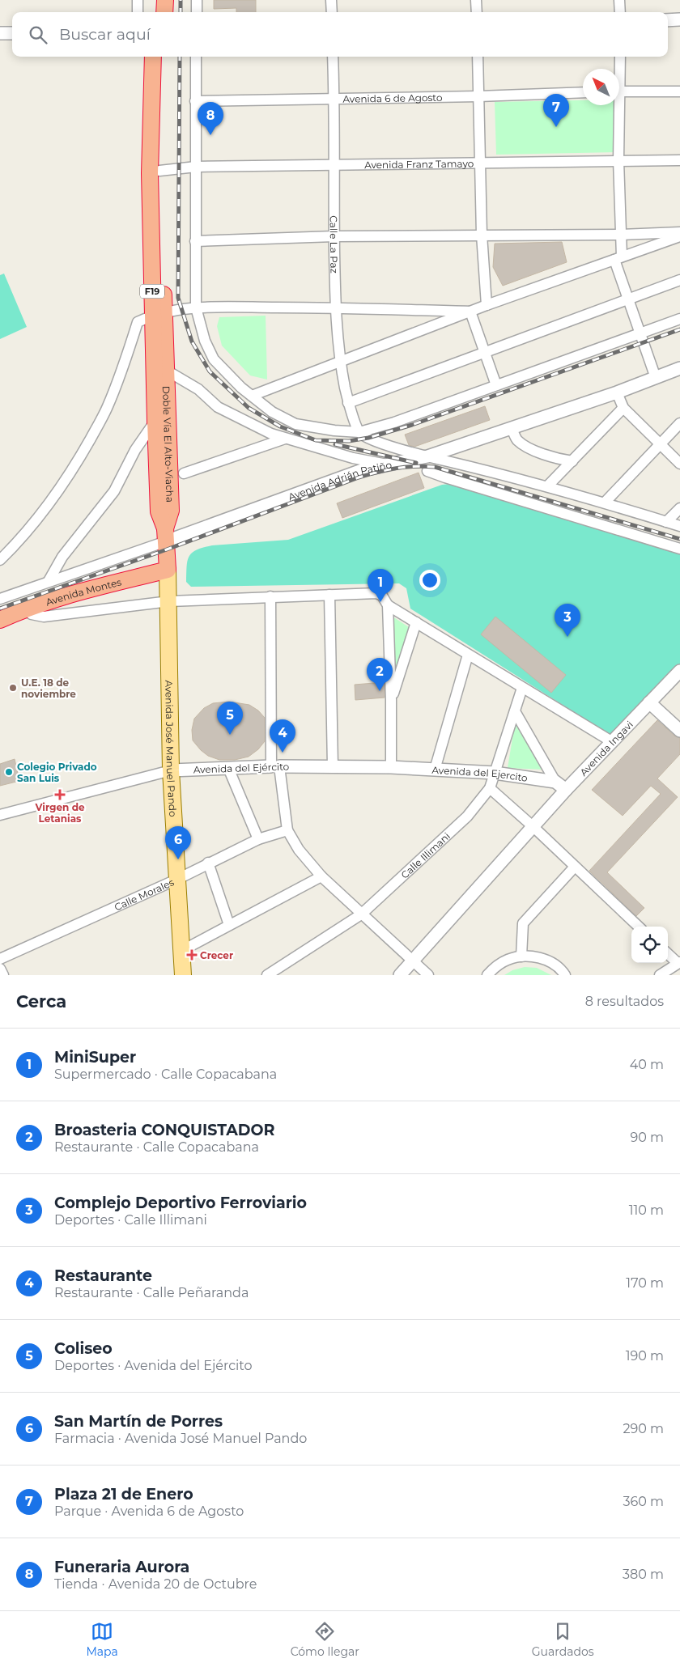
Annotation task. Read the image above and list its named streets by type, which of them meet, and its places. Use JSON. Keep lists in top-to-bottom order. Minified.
{"streets":{"highway":["F19","Doble Vía El Alto-Viacha","Avenida Montes"],"main road":["Avenida José Manuel Pando"],"street":["Avenida 6 de Agosto","Avenida Franz Tamayo","Calle La Paz","Avenida Adrián Patiño","Avenida Ingavi","Avenida del Ejército","Avenida del Ejercito","Calle Illimani","Calle Morales"]},"crossings":[["Avenida 6 de Agosto","Calle La Paz"],["Avenida Franz Tamayo","Calle La Paz"],["Avenida Franz Tamayo","Doble Vía El Alto-Viacha"],["F19","Doble Vía El Alto-Viacha"],["F19","Avenida Adrián Patiño"],["F19","Avenida Montes"],["F19","Avenida José Manuel Pando"],["Doble Vía El Alto-Viacha","Avenida Adrián Patiño"],["Avenida Montes","Avenida José Manuel Pando"],["Avenida Ingavi","Avenida del Ejercito"],["Avenida José Manuel Pando","Avenida del Ejército"],["Avenida José Manuel Pando","Calle Morales"],["Avenida del Ejército","Avenida del Ejercito"],["Avenida del Ejercito","Calle Illimani"]],"places":{"other":["U.E. 18 de noviembre","Colegio Privado San Luis"],"health":["Virgen de Letanias","Crecer"]},"north":"top left","page":{"search":"Buscar aquí","pins":["7","8","1","3","2","5","4","6"],"heading":["Cerca","8 resultados"],"list":[{"mark":"1","name":"MiniSuper","note":"Supermercado · Calle Copacabana","value":"40 m"},{"mark":"2","name":"Broasteria CONQUISTADOR","note":"Restaurante · Calle Copacabana","value":"90 m"},{"mark":"3","name":"Complejo Deportivo Ferroviario","note":"Deportes · Calle Illimani","value":"110 m"},{"mark":"4","name":"Restaurante","note":"Restaurante · Calle Peñaranda","value":"170 m"},{"mark":"5","name":"Coliseo","note":"Deportes · Avenida del Ejército","value":"190 m"},{"mark":"6","name":"San Martín de Porres","note":"Farmacia · Avenida José Manuel Pando","value":"290 m"},{"mark":"7","name":"Plaza 21 de Enero","note":"Parque · Avenida 6 de Agosto","value":"360 m"},{"mark":"8","name":"Funeraria Aurora","note":"Tienda · Avenida 20 de Octubre","value":"380 m"}],"nav":["Mapa","Cómo llegar","Guardados"]}}
